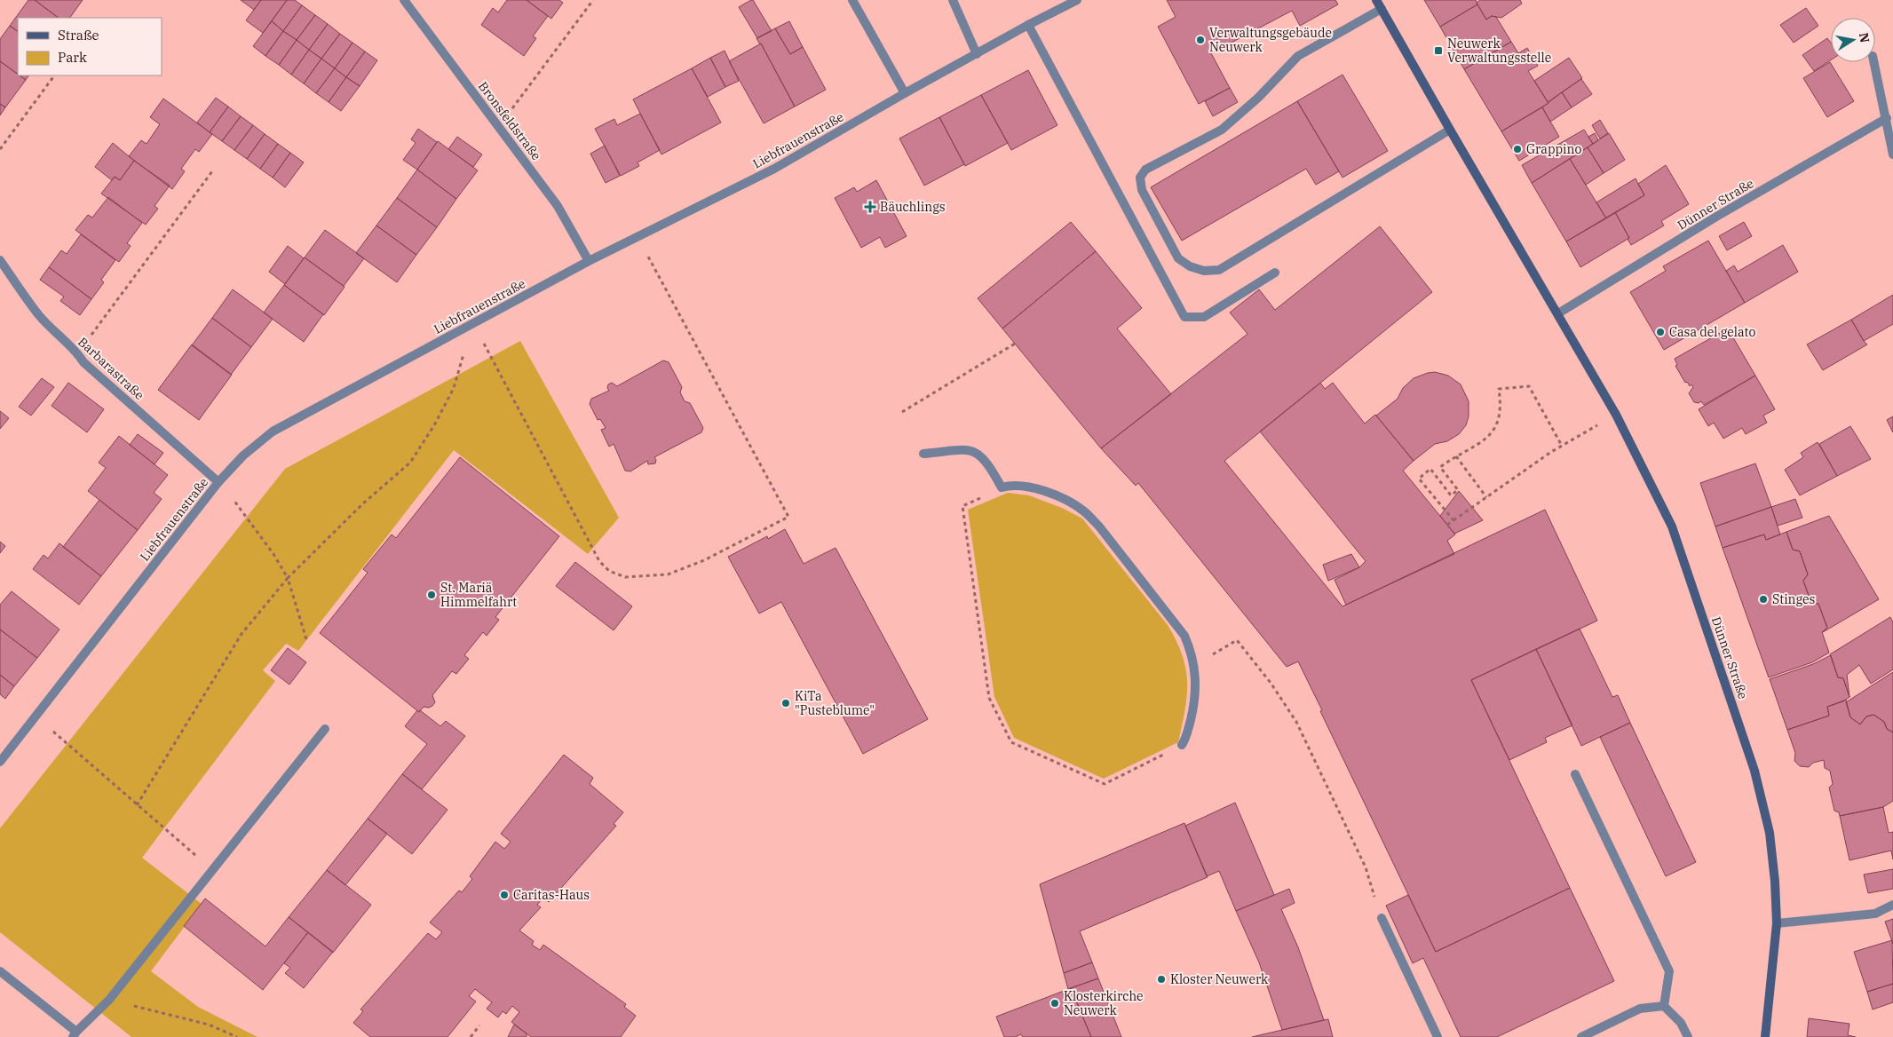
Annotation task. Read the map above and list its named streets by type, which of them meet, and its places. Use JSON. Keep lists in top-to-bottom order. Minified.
{"streets":{"street":["Bronsfeldstraße","Liebfrauenstraße","Dünner Straße","Barbarastraße"]},"crossings":[["Bronsfeldstraße","Liebfrauenstraße"],["Liebfrauenstraße","Barbarastraße"]],"places":{"other":["Verwaltungsgebäude Neuwerk","Grappino","Casa del gelato","St. Mariä Himmelfahrt","Stinges","KiTa \"Pusteblume\"","Caritas-Haus","Kloster Neuwerk","Klosterkirche Neuwerk"],"transit":["Neuwerk Verwaltungsstelle"],"health":["Bäuchlings"]},"legend":["Straße","Park"],"north":"right"}
